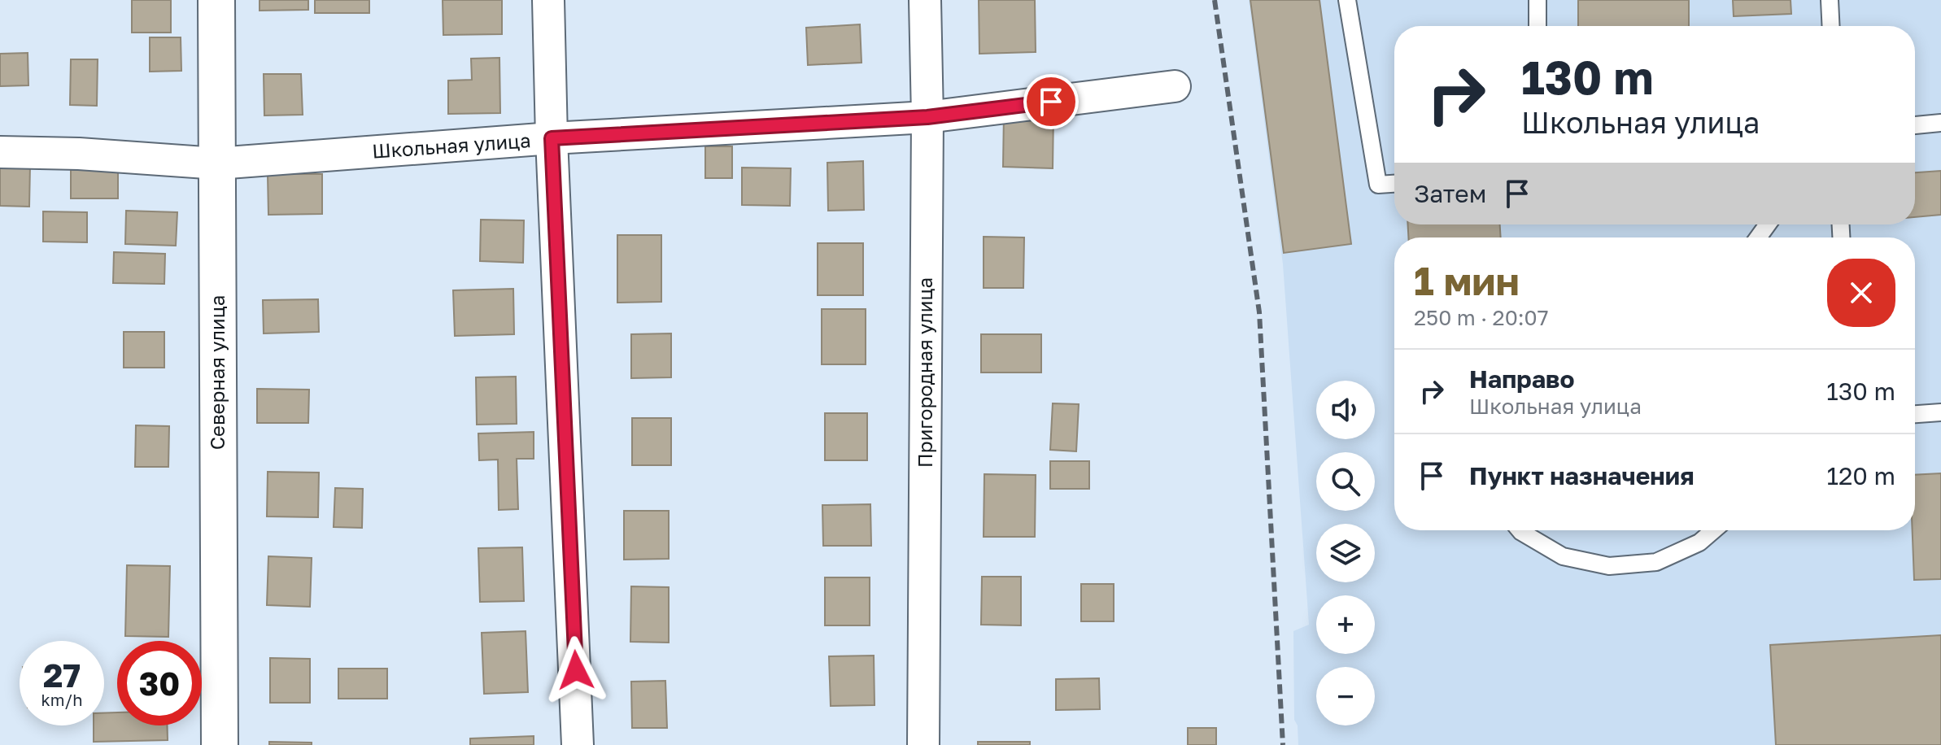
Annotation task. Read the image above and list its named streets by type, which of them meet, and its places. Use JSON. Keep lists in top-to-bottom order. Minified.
{"streets":{"street":["Школьная улица","Северная улица","Пригородная улица"]},"crossings":[["Школьная улица","Северная улица"],["Школьная улица","Пригородная улица"]],"page":{"turn":["130 m","Школьная улица"],"then":"Затем","heading":["1 мин","250 m · 20:07"],"list":[{"name":"Направо","note":"Школьная улица","value":"130 m"},{"name":"Пункт назначения","value":"120 m"}],"map_buttons":["+","−"],"speed":"27 km/h","limit":"30"}}
